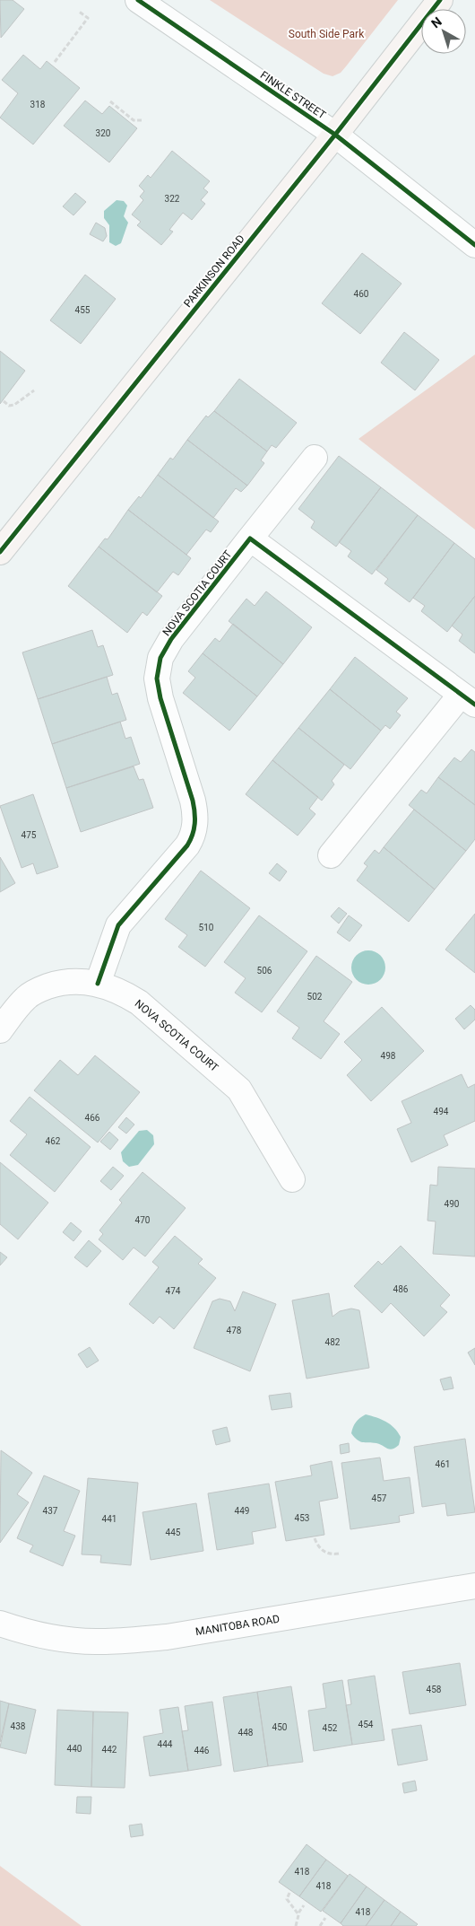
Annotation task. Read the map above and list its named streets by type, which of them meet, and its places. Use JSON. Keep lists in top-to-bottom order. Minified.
{"streets":{"main road":["PARKINSON ROAD"],"street":["FINKLE STREET","NOVA SCOTIA COURT","MANITOBA ROAD"]},"crossings":[["FINKLE STREET","PARKINSON ROAD"]],"parks":["South Side Park"],"house_numbers":["318","320","322","460","455","475","510","506","502","498","494","466","462","490","470","486","474","478","482","461","457","437","449","453","441","445","458","454","438","450","452","448","444","440","442","446","418","418","418"],"north":"top left"}
